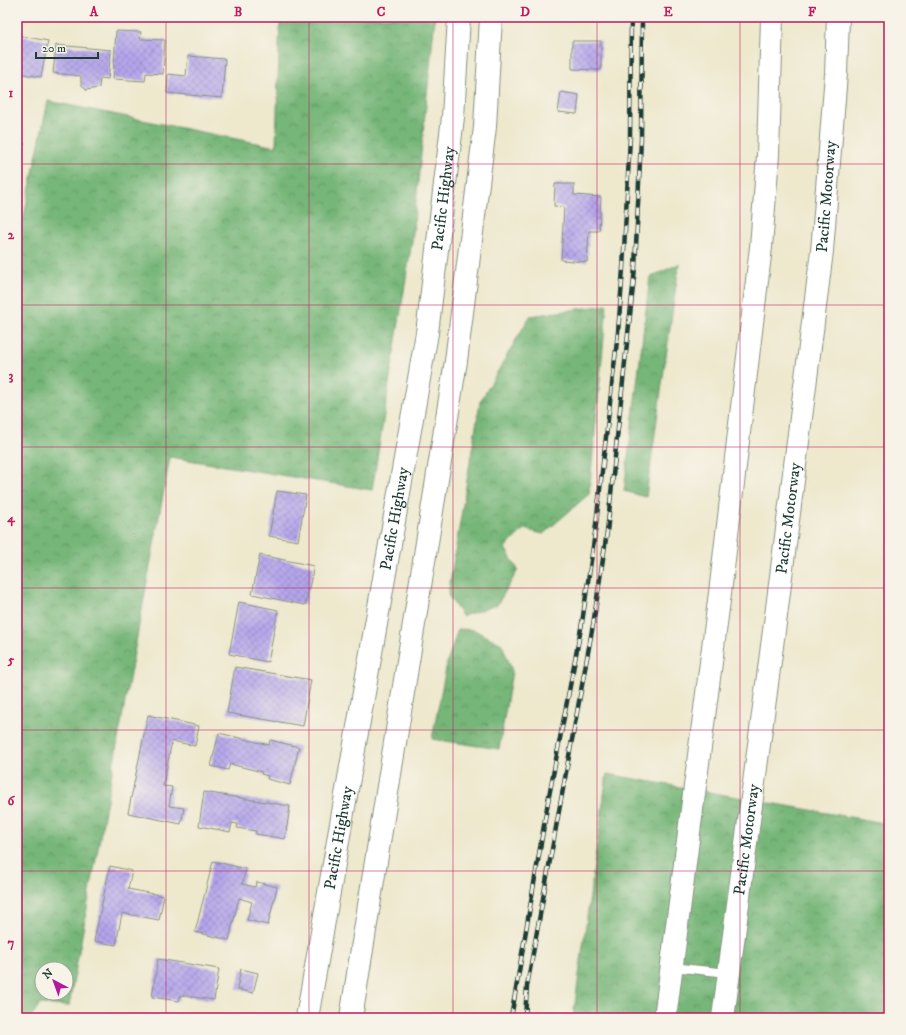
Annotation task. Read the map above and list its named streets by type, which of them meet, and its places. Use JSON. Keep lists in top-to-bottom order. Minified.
{"streets":{"main road":["Pacific Motorway","Pacific Highway"]},"scale_bar":"20 m","north":"top left","grid":{"columns":["A","B","C","D","E","F"],"rows":["1","2","3","4","5","6","7"]}}
